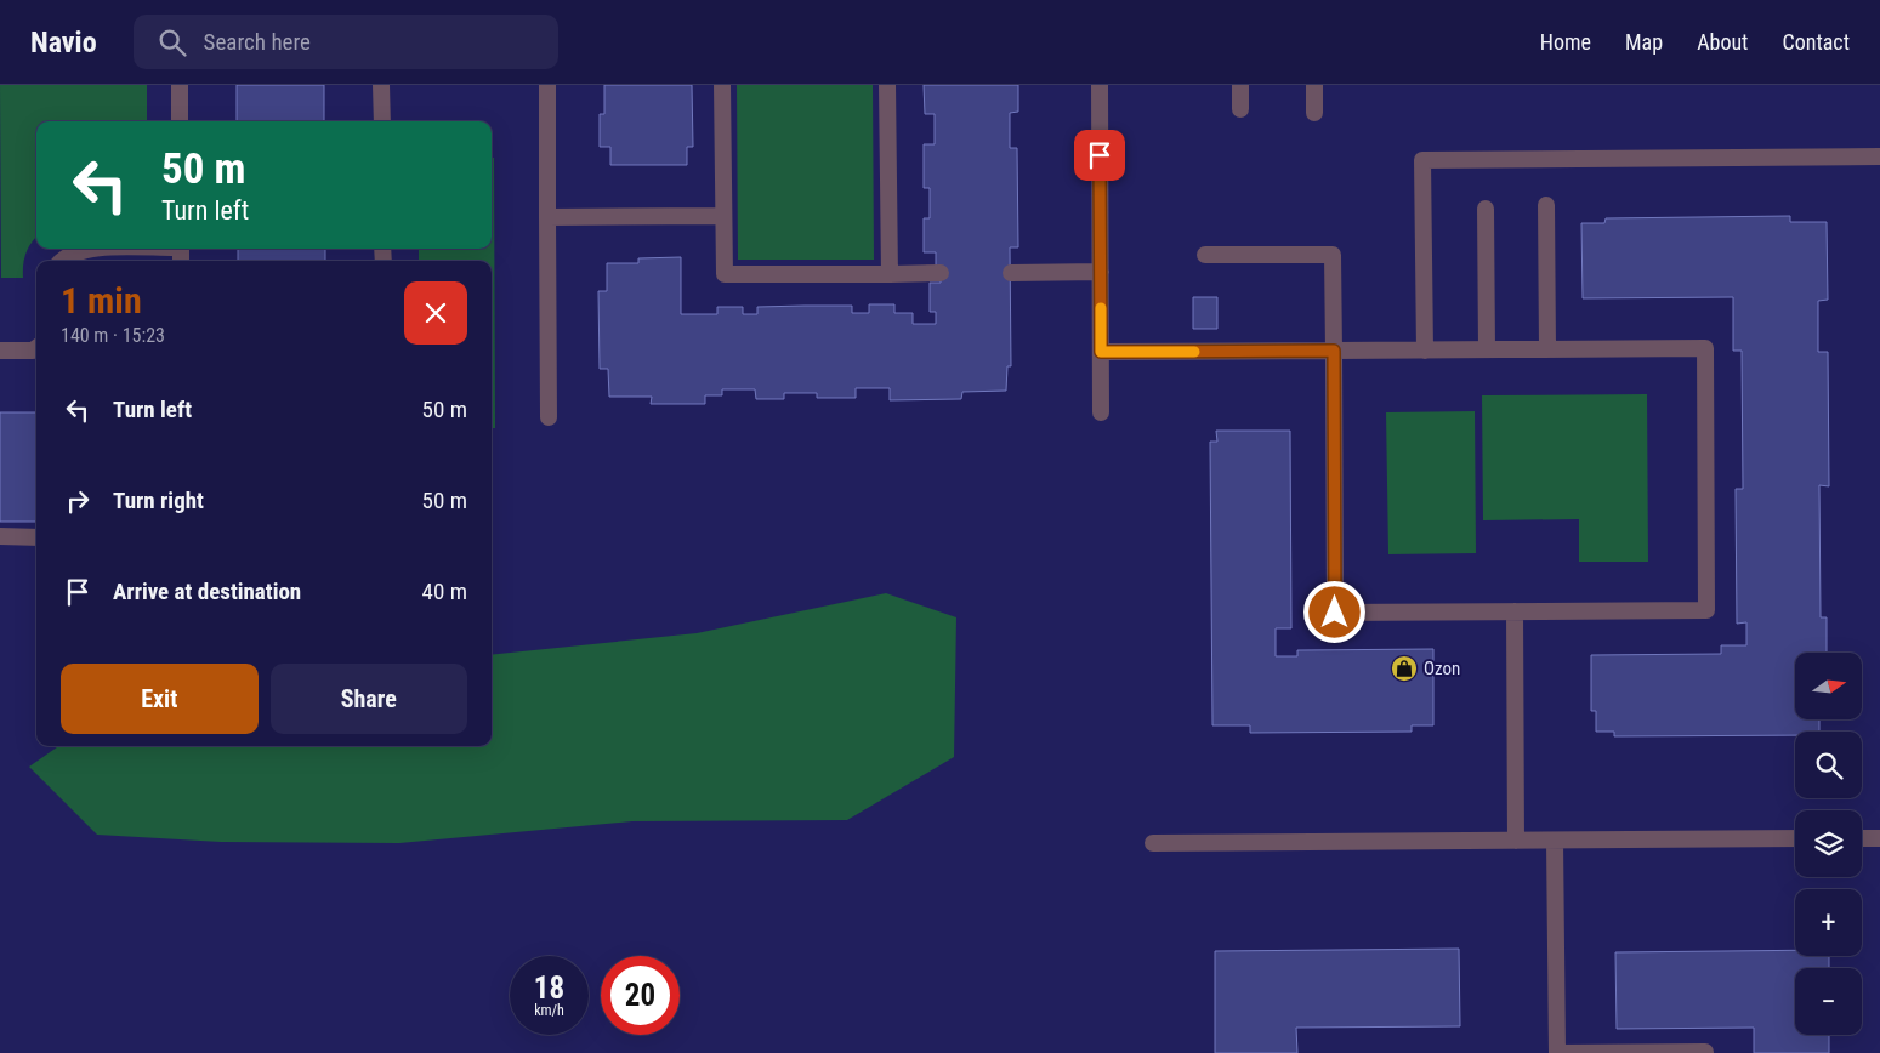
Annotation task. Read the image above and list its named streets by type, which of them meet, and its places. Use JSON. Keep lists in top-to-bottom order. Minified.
{"places":{"shop":["Ozon"]},"north":"right","page":{"header":"Navio","search":"Search here","nav":["Home","Map","About","Contact"],"turn":["50 m","Turn left"],"heading":["1 min","140 m · 15:23"],"list":[{"name":"Turn left","value":"50 m"},{"name":"Turn right","value":"50 m"},{"name":"Arrive at destination","value":"40 m"}],"buttons":["Exit","Share"],"map_buttons":["+","−"],"speed":"18 km/h","limit":"20"}}
